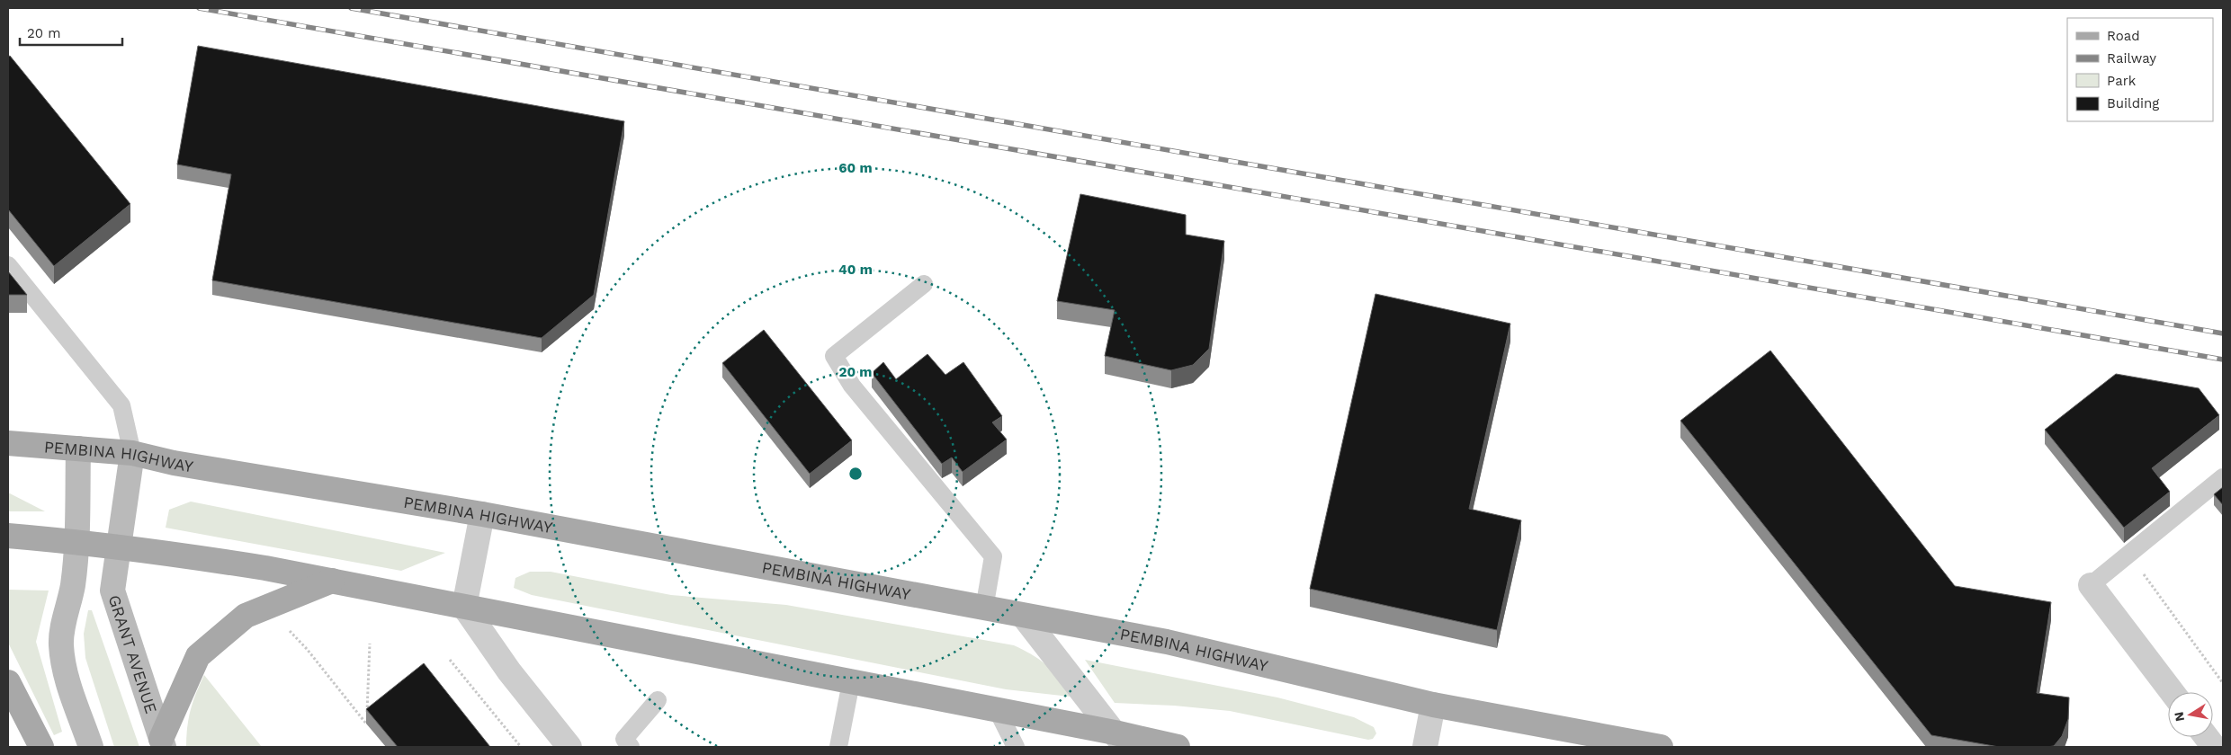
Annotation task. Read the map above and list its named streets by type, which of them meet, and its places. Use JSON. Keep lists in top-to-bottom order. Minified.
{"streets":{"main road":["PEMBINA HIGHWAY","GRANT AVENUE"]},"crossings":[["PEMBINA HIGHWAY","GRANT AVENUE"]],"legend":["Road","Railway","Park","Building"],"scale_bar":"20 m","north":"left","rings":["60 m","40 m","20 m"]}
